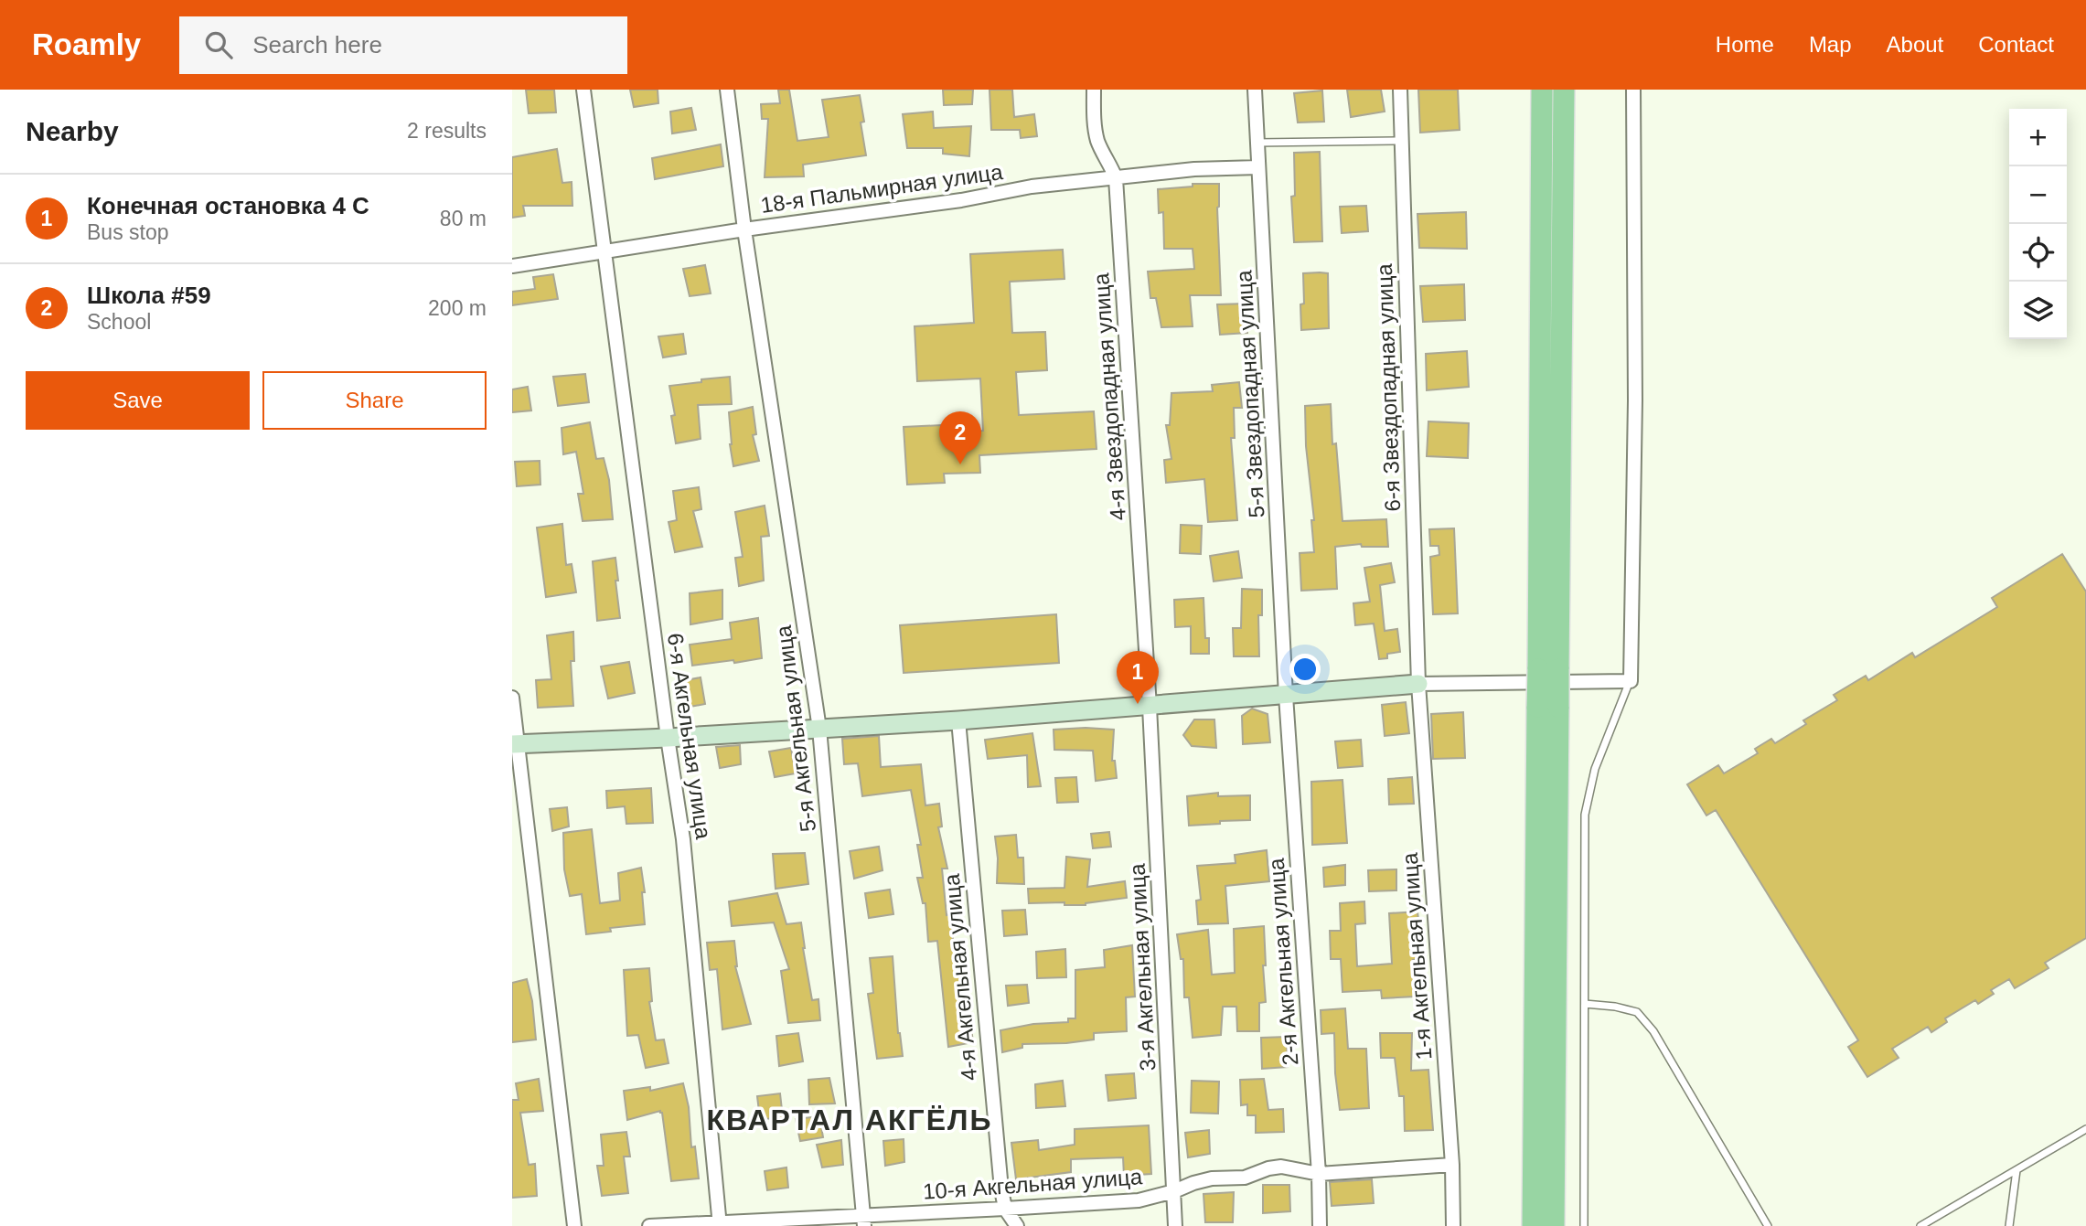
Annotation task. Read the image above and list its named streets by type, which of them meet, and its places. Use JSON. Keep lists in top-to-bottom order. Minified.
{"streets":{"street":["18-я Пальмирная улица","6-я Звездопадная улица","5-я Звездопадная улица","4-я Звездопадная улица","5-я Акгельная улица","6-я Акгельная улица","1-я Акгельная улица","2-я Акгельная улица","3-я Акгельная улица","4-я Акгельная улица","10-я Акгельная улица"]},"crossings":[["18-я Пальмирная улица","5-я Звездопадная улица"],["18-я Пальмирная улица","4-я Звездопадная улица"],["18-я Пальмирная улица","5-я Акгельная улица"],["18-я Пальмирная улица","6-я Акгельная улица"],["6-я Звездопадная улица","1-я Акгельная улица"],["5-я Звездопадная улица","2-я Акгельная улица"],["4-я Звездопадная улица","3-я Акгельная улица"],["5-я Акгельная улица","10-я Акгельная улица"],["6-я Акгельная улица","10-я Акгельная улица"],["1-я Акгельная улица","10-я Акгельная улица"],["2-я Акгельная улица","10-я Акгельная улица"],["3-я Акгельная улица","10-я Акгельная улица"],["4-я Акгельная улица","10-я Акгельная улица"]],"districts":["КВАРТАЛ АКГЁЛЬ"],"page":{"header":"Roamly","search":"Search here","nav":["Home","Map","About","Contact"],"heading":["Nearby","2 results"],"map_buttons":["+","−"],"list":[{"mark":"1","name":"Конечная остановка 4 С","note":"Bus stop","value":"80 m"},{"mark":"2","name":"Школа #59","note":"School","value":"200 m"}],"buttons":["Save","Share"],"pins":["2","1"]}}
